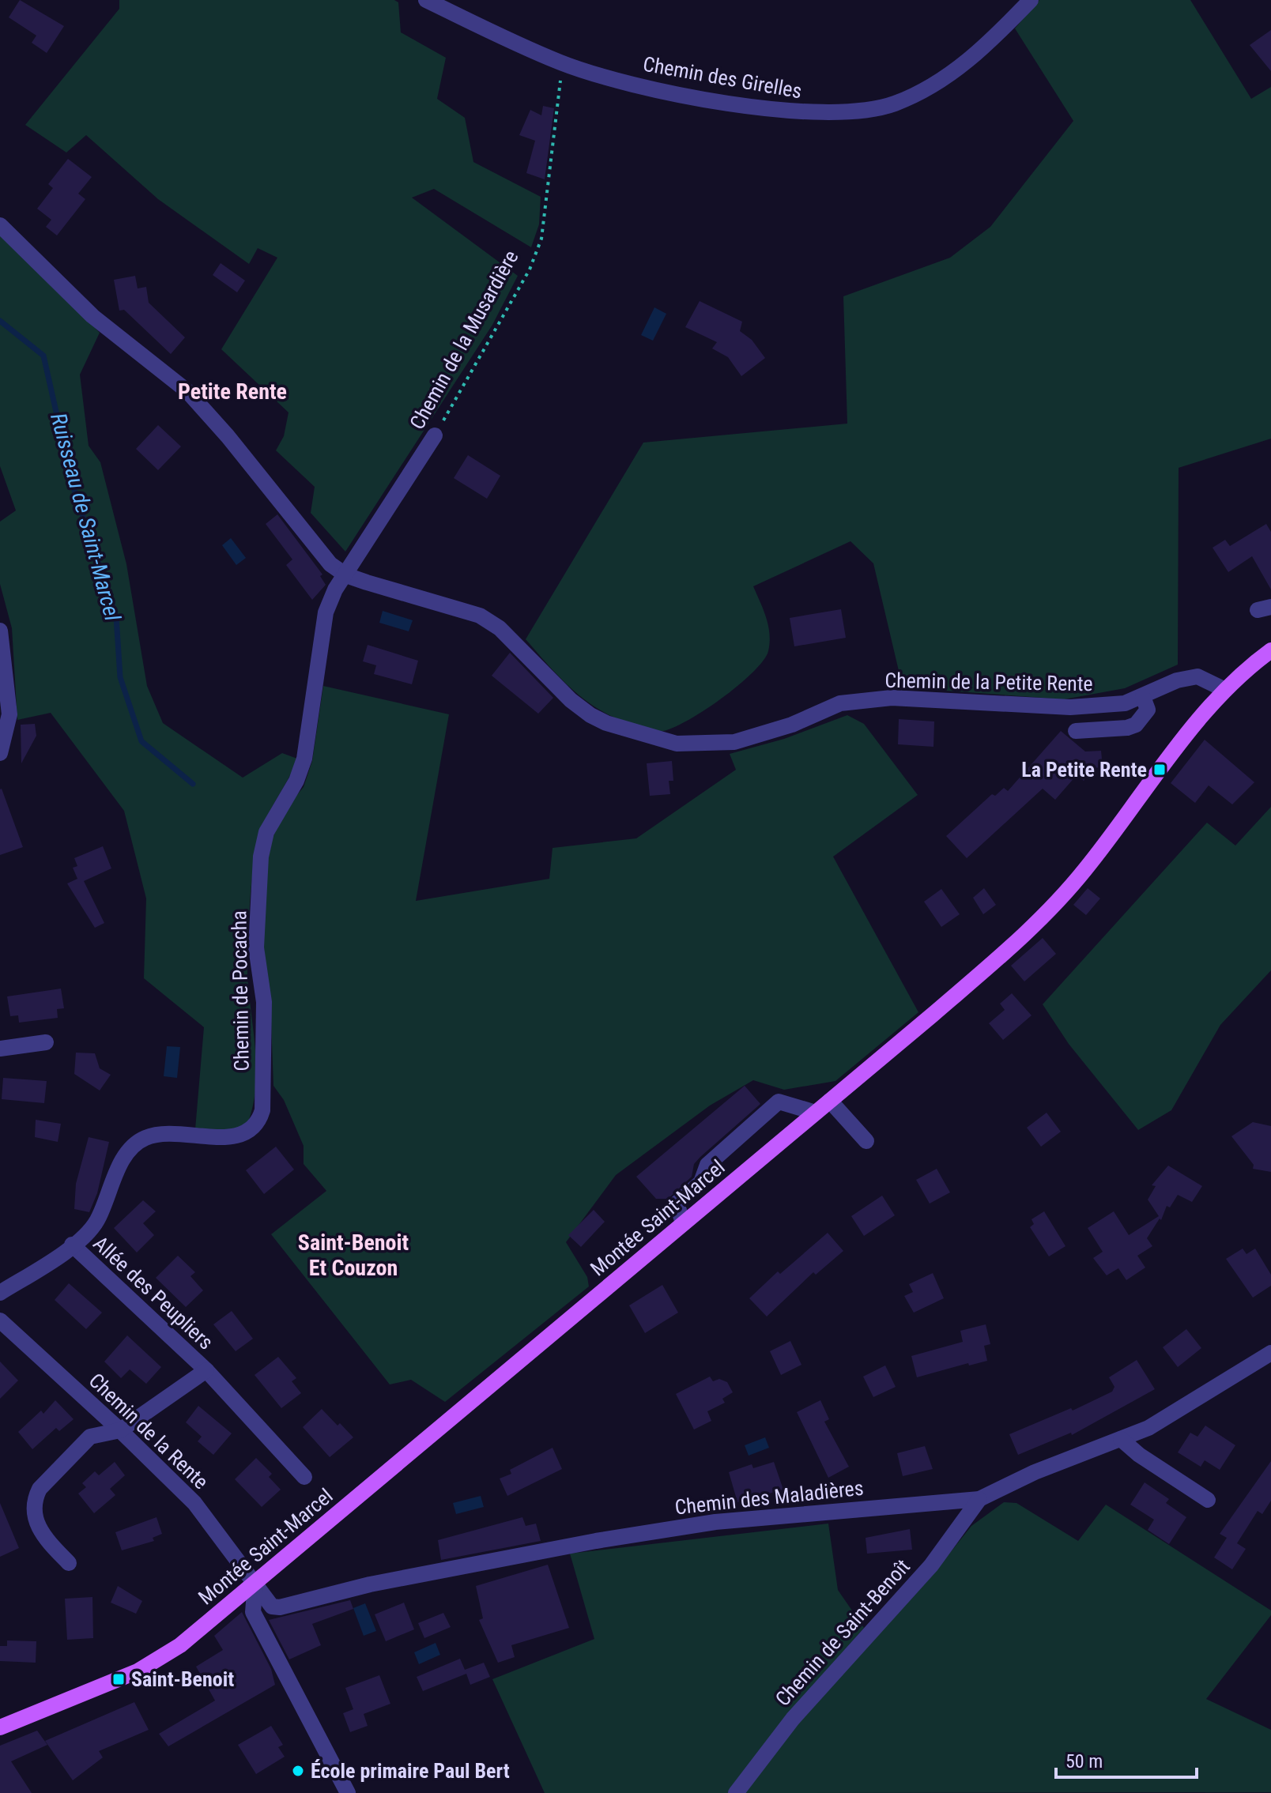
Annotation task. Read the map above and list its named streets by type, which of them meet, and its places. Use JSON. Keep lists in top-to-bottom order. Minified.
{"streets":{"main road":["Montée Saint-Marcel"],"street":["Chemin des Girelles","Chemin de la Musardière","Chemin de la Petite Rente","Chemin de Pocacha","Allée des Peupliers","Chemin de la Rente","Chemin des Maladières","Chemin de Saint-Benoît"]},"crossings":[["Chemin des Girelles","Chemin de la Musardière"],["Chemin de la Musardière","Chemin de la Petite Rente"],["Chemin de la Musardière","Chemin de Pocacha"],["Chemin de la Petite Rente","Chemin de Pocacha"],["Chemin de la Petite Rente","Montée Saint-Marcel"],["Chemin de Pocacha","Allée des Peupliers"],["Montée Saint-Marcel","Chemin de la Rente"],["Montée Saint-Marcel","Chemin des Maladières"],["Allée des Peupliers","Chemin de la Rente"],["Chemin de la Rente","Chemin des Maladières"],["Chemin des Maladières","Chemin de Saint-Benoît"]],"districts":["Petite Rente","Saint-Benoit Et Couzon"],"water":["Ruisseau de Saint-Marcel"],"places":{"transit":["La Petite Rente","Saint-Benoit"],"other":["École primaire Paul Bert"]},"scale_bar":"50 m"}
